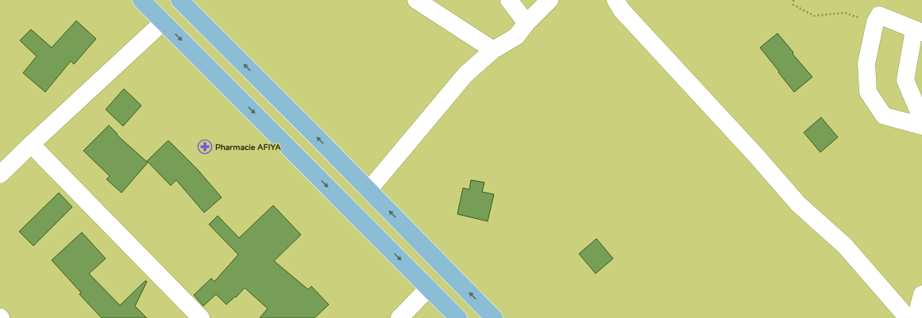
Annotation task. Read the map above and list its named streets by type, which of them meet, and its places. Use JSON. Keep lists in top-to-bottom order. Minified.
{"places":{"pharmacy":["Pharmacie AFIYA"]}}
